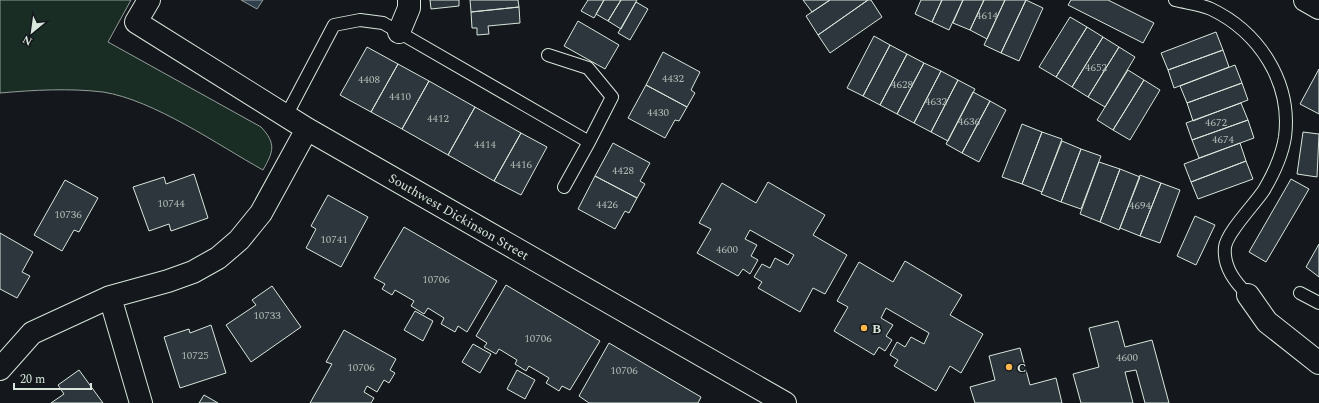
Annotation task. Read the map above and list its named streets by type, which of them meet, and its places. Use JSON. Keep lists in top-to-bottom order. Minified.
{"streets":{"street":["Southwest Dickinson Street"]},"places":["B","C"],"house_numbers":["4614","4652","4432","4408","4628","4410","4632","4430","4412","4636","4672","4674","4414","4416","4428","10744","4426","4694","10736","10741","4600","10706","10733","10706","10725","4600","10706","10706"],"scale_bar":"20 m","north":"bottom left"}
